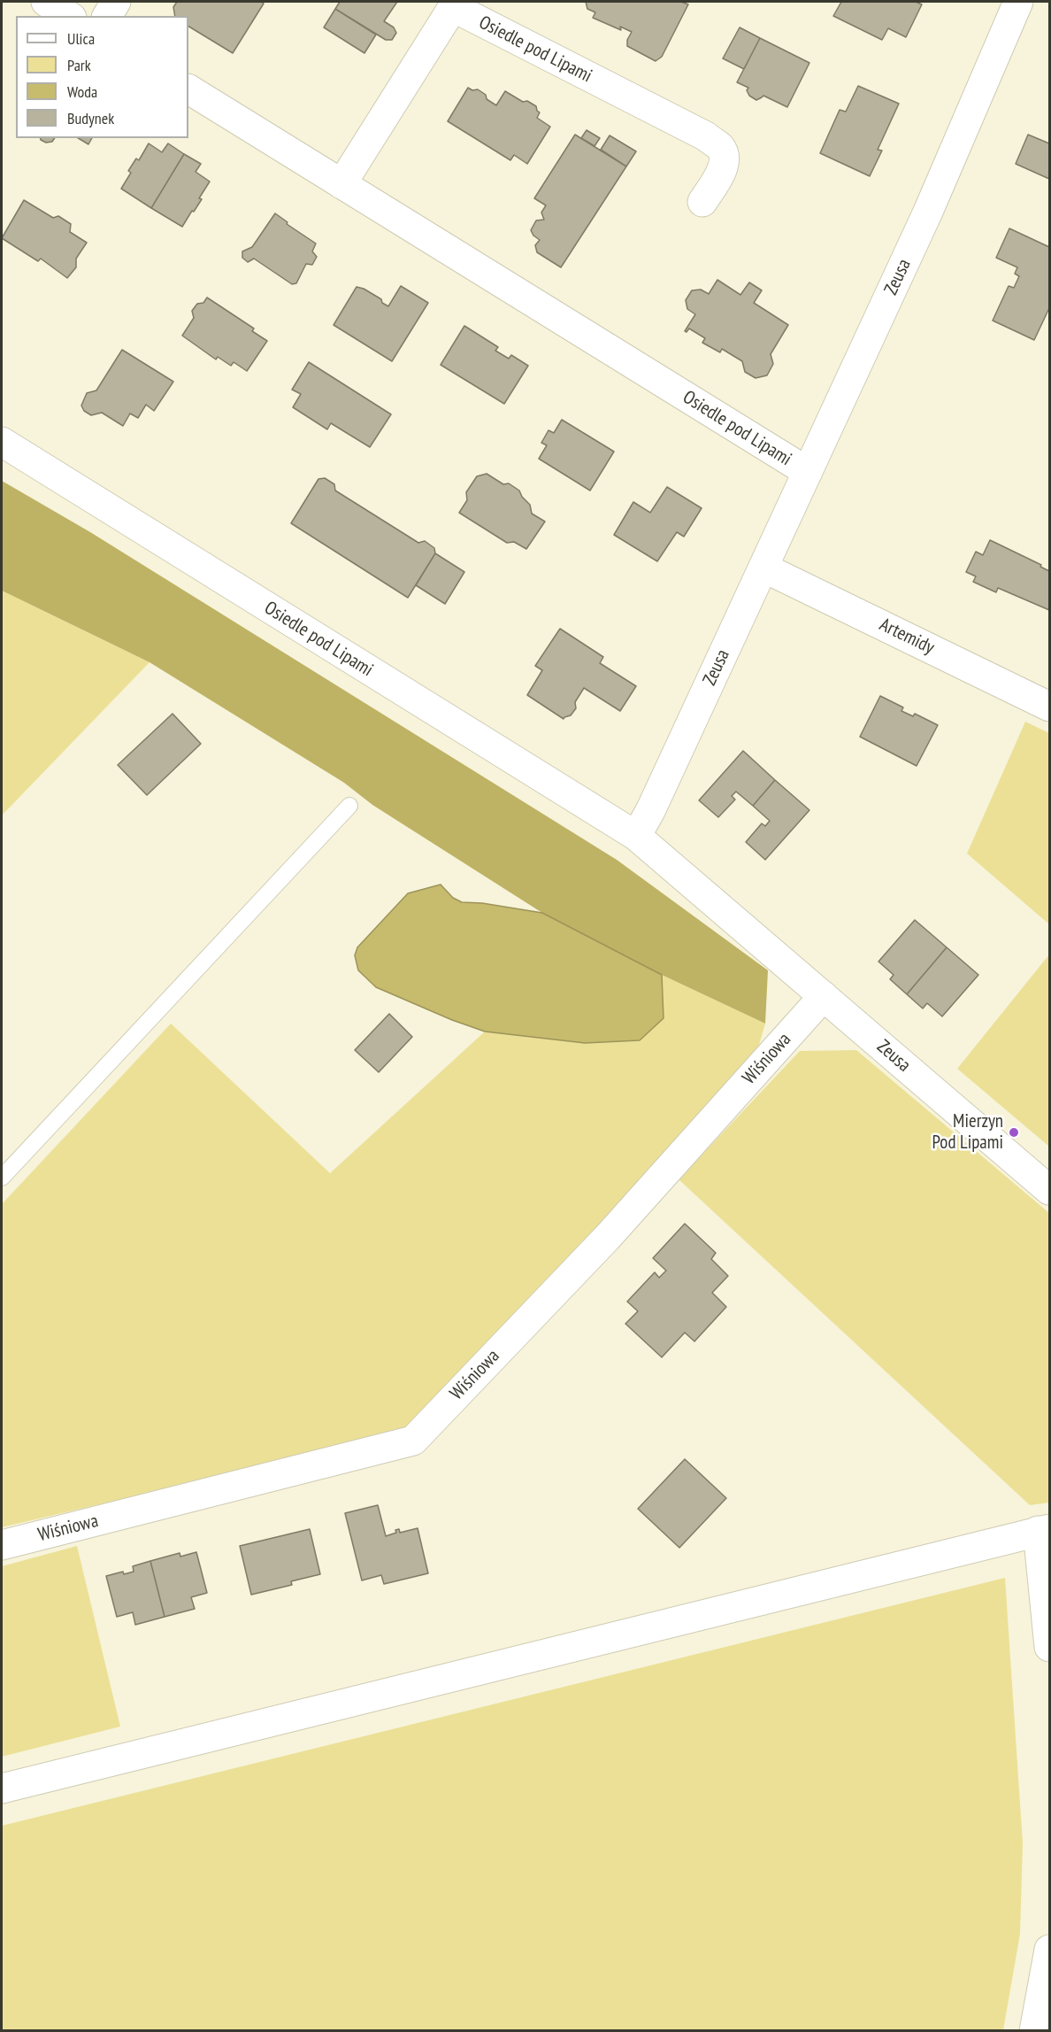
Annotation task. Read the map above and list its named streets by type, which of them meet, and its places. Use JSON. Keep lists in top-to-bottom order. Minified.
{"streets":{"street":["Osiedle pod Lipami","Zeusa","Artemidy","Wiśniowa"]},"crossings":[["Osiedle pod Lipami","Zeusa"],["Zeusa","Artemidy"],["Zeusa","Wiśniowa"]],"places":["Mierzyn Pod Lipami"],"legend":["Ulica","Park","Woda","Budynek"]}
